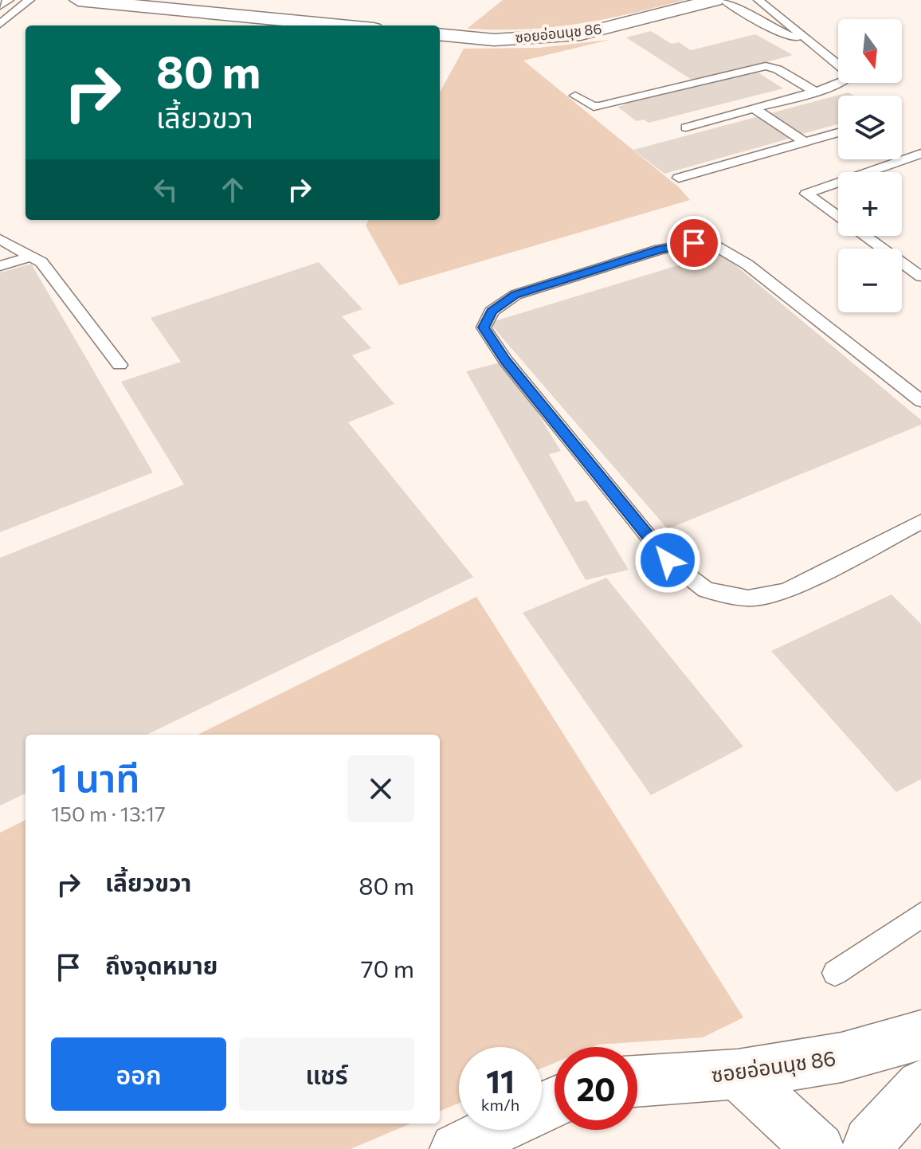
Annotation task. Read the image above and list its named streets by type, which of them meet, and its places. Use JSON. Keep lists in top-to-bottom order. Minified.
{"streets":{"street":["ซอยอ่อนนุช 86"]},"north":"bottom","page":{"map_buttons":["+","−"],"turn":["80 m","เลี้ยวขวา"],"heading":["1 นาที","150 m · 13:17"],"list":[{"name":"เลี้ยวขวา","value":"80 m"},{"name":"ถึงจุดหมาย","value":"70 m"}],"buttons":["ออก","แชร์"],"speed":"11 km/h","limit":"20"}}
